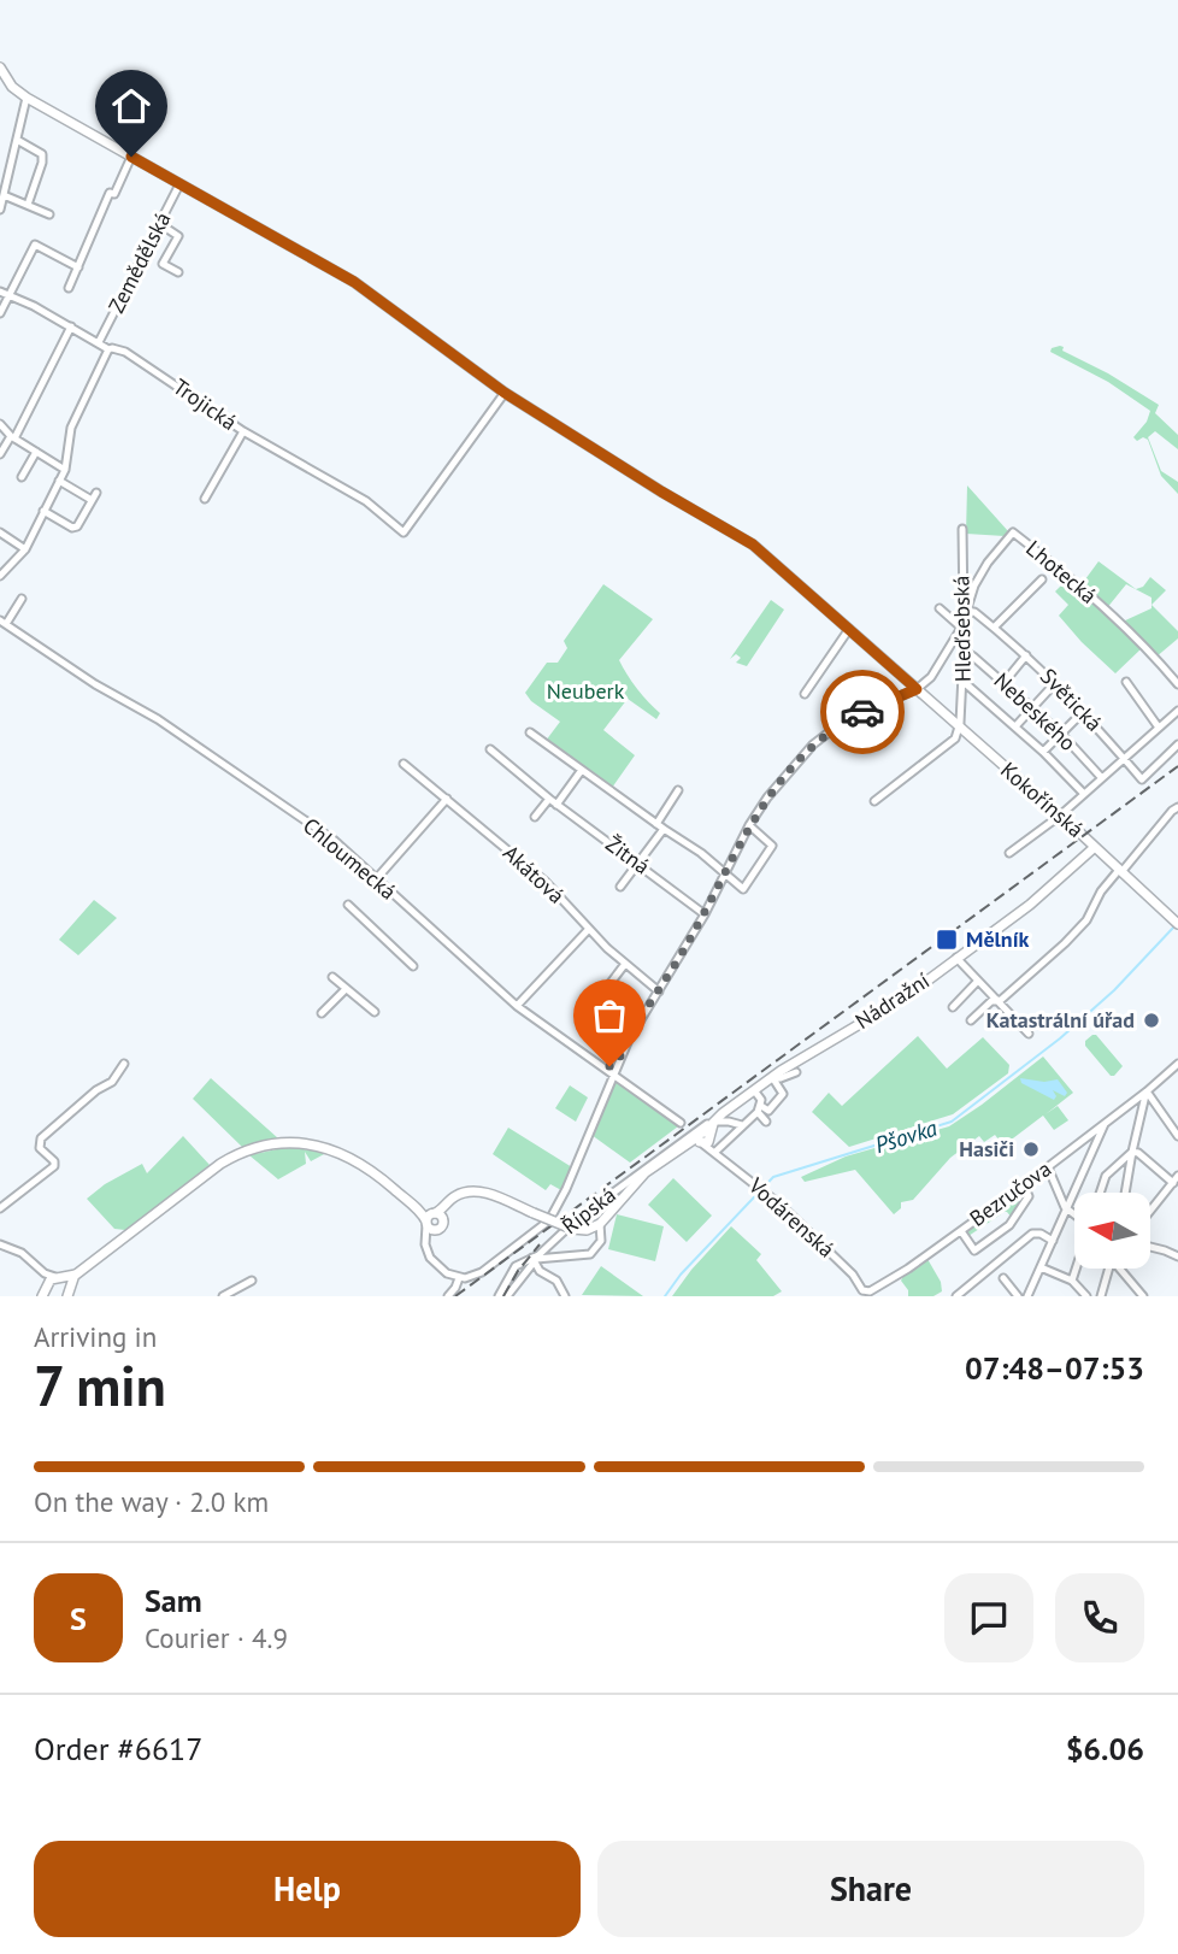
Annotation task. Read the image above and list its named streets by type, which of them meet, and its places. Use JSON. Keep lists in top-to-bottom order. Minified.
{"streets":{"main road":["Kokořínská","Nádražní","Řípská"],"street":["Zemědělská","Trojická","Lhotecká","Hleďsebská","Světická","Nebeského","Žitná","Chloumecká","Akátová","Bezručova","Vodárenská"]},"crossings":[["Zemědělská","Trojická"],["Zemědělská","Kokořínská"],["Trojická","Kokořínská"],["Lhotecká","Hleďsebská"],["Lhotecká","Světická"],["Hleďsebská","Světická"],["Hleďsebská","Nebeského"],["Hleďsebská","Kokořínská"],["Kokořínská","Nádražní"],["Nádražní","Řípská"],["Nádražní","Vodárenská"],["Bezručova","Vodárenská"],["Řípská","Vodárenská"]],"water":["Pšovka"],"parks":["Neuberk"],"places":{"transit":["Mělník"],"other":["Katastrální úřad","Hasiči"]},"north":"left","page":{"heading":["7 min","Arriving in","07:48–07:53"],"panel":["Sam","Courier · 4.9","Order #6617","$6.06"],"bar":"On the way · 2.0 km","round":"S","buttons":["Help","Share"]}}
